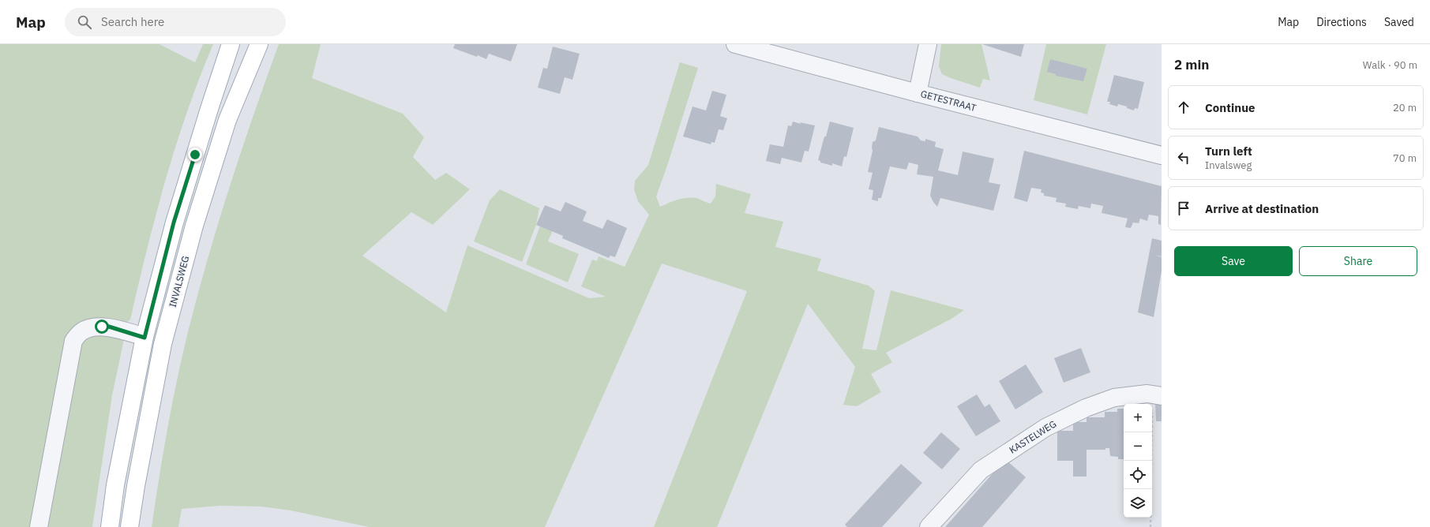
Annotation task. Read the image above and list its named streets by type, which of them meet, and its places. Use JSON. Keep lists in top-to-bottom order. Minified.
{"streets":{"main road":["INVALSWEG"],"street":["GETESTRAAT","KASTELWEG"]},"page":{"header":"Map","search":"Search here","nav":["Map","Directions","Saved"],"heading":["2 min","Walk · 90 m"],"list":[["Continue","20 m"],["Turn left","Invalsweg","70 m"],"Arrive at destination"],"buttons":["Save","Share"],"map_buttons":["+","−"]}}
